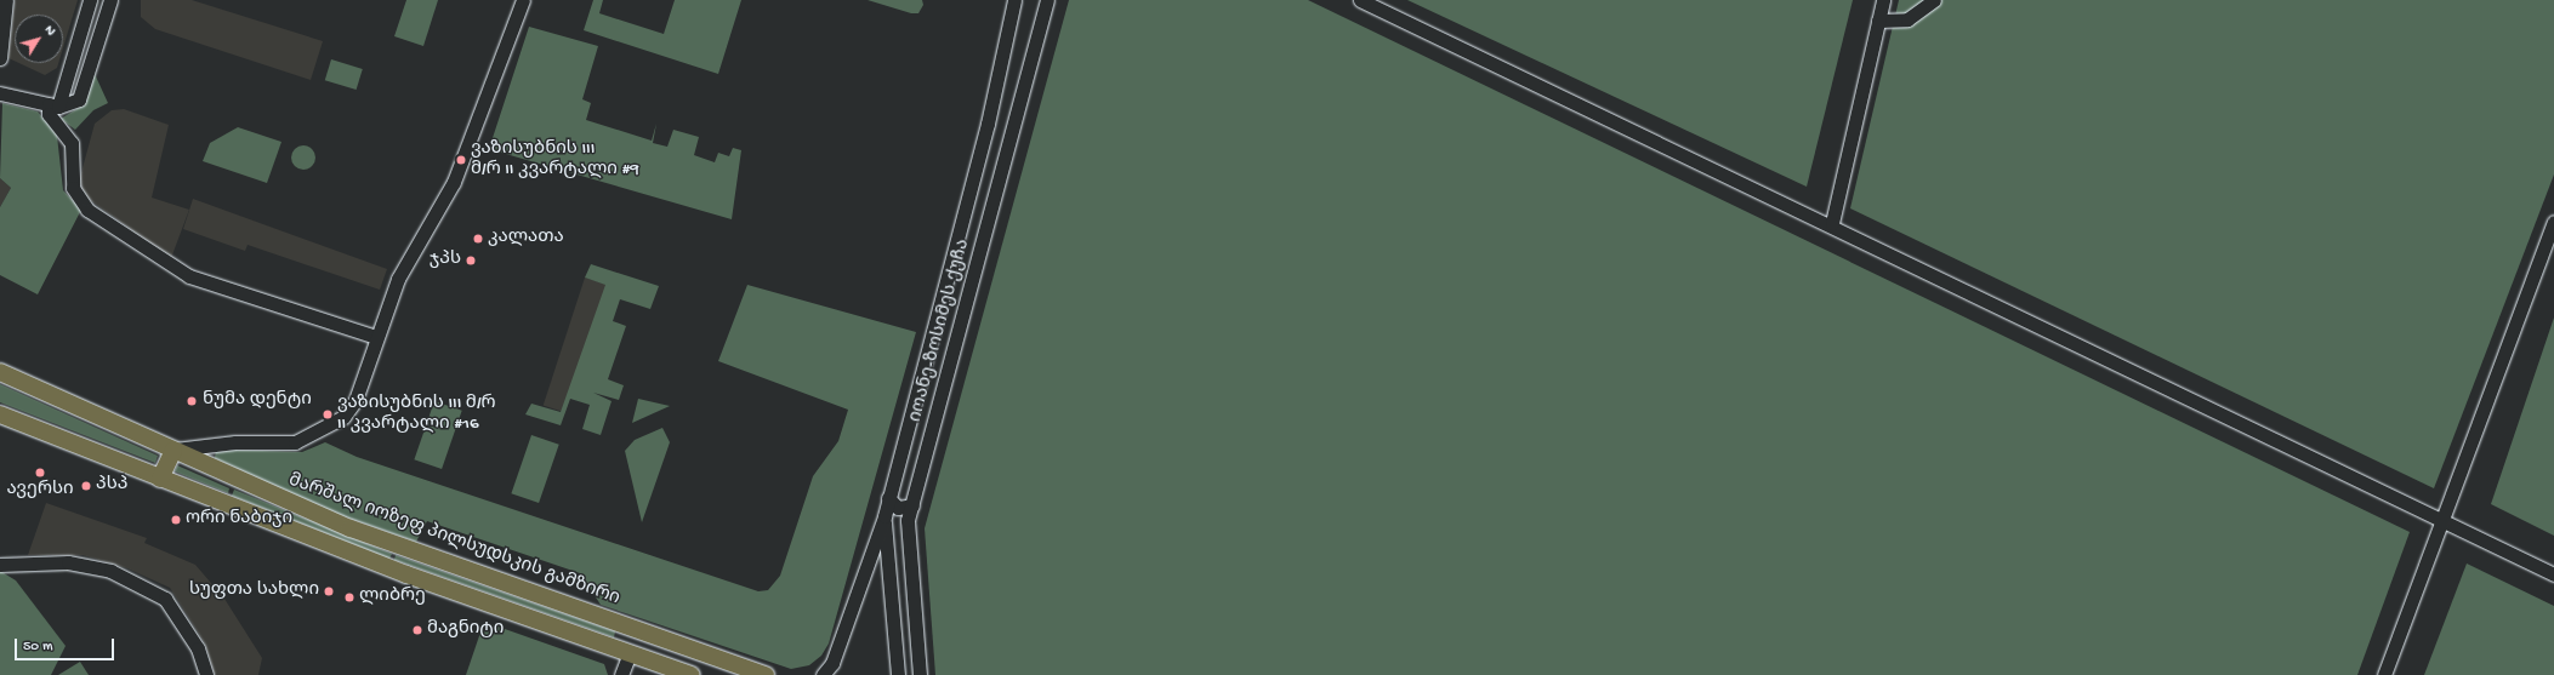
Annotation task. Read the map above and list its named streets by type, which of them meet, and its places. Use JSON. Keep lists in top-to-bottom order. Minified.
{"streets":{"main road":["მარშალ იოზეფ პილსუდსკის გამზირი"],"street":["იოანე-ზოსიმეს ქუჩა"]},"places":["ვაზისუბნის III მ/რ II კვარტალი #9","კალათა","ჯპს","ნუმა დენტი","ვაზისუბნის III მ/რ II კვარტალი #16","ავერსი","პსპ","ორი ნაბიჯი","სუფთა სახლი","ლიბრე","მაგნიტი"],"scale_bar":"50 m","north":"top right"}
